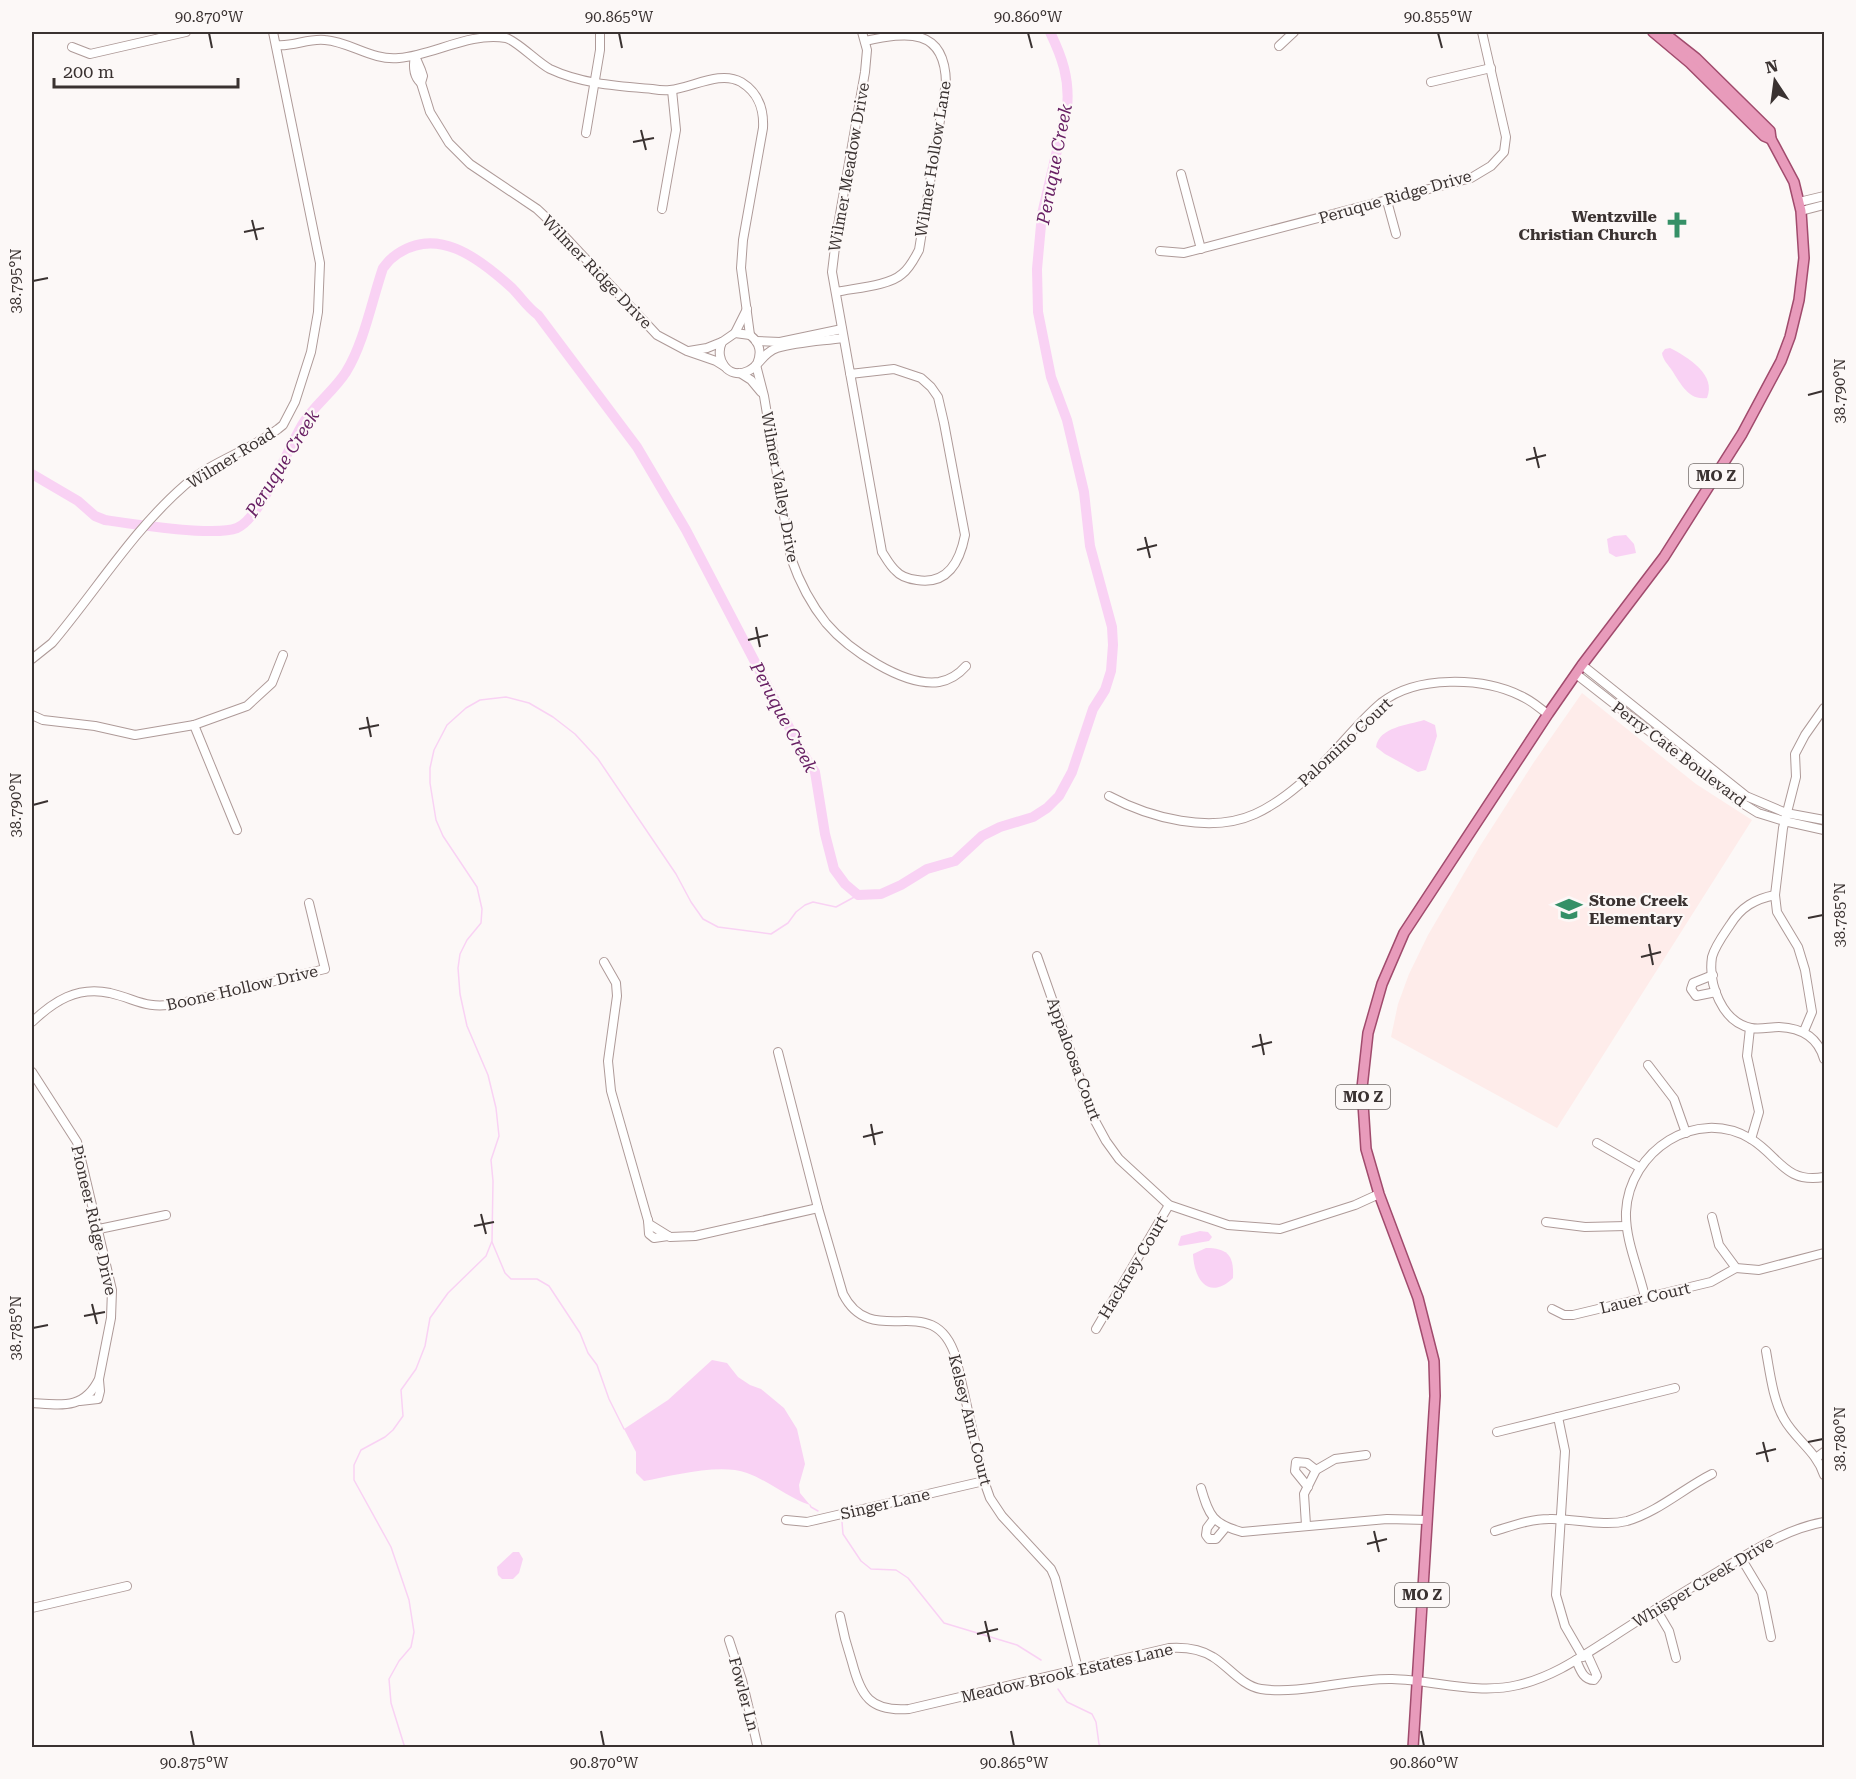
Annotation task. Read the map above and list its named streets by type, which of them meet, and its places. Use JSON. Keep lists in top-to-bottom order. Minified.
{"streets":{"main road":["MO Z"],"street":["Wilmer Hollow Lane","Wilmer Meadow Drive","Peruque Ridge Drive","Wilmer Ridge Drive","Wilmer Road","Wilmer Valley Drive","Palomino Court","Perry Cate Boulevard","Boone Hollow Drive","Appaloosa Court","Pioneer Ridge Drive","Hackney Court","Lauer Court","Kelsey Ann Court","Singer Lane","Whisper Creek Drive","Meadow Brook Estates Lane","Fowler Ln"]},"crossings":[["Wilmer Hollow Lane","Wilmer Meadow Drive"],["Wilmer Ridge Drive","Wilmer Valley Drive"],["MO Z","Palomino Court"],["MO Z","Perry Cate Boulevard"],["MO Z","Appaloosa Court"],["MO Z","Whisper Creek Drive"],["MO Z","Meadow Brook Estates Lane"],["Appaloosa Court","Hackney Court"],["Kelsey Ann Court","Singer Lane"],["Kelsey Ann Court","Meadow Brook Estates Lane"],["Whisper Creek Drive","Meadow Brook Estates Lane"]],"water":["Peruque Creek"],"places":{"church":["Wentzville Christian Church"],"school or university":["Stone Creek Elementary"]},"scale_bar":"200 m","north":"top","coordinates":["90.870°W","90.865°W","90.860°W","90.855°W","38.795°N","38.790°N","38.785°N","38.780°N","90.875°W"]}
